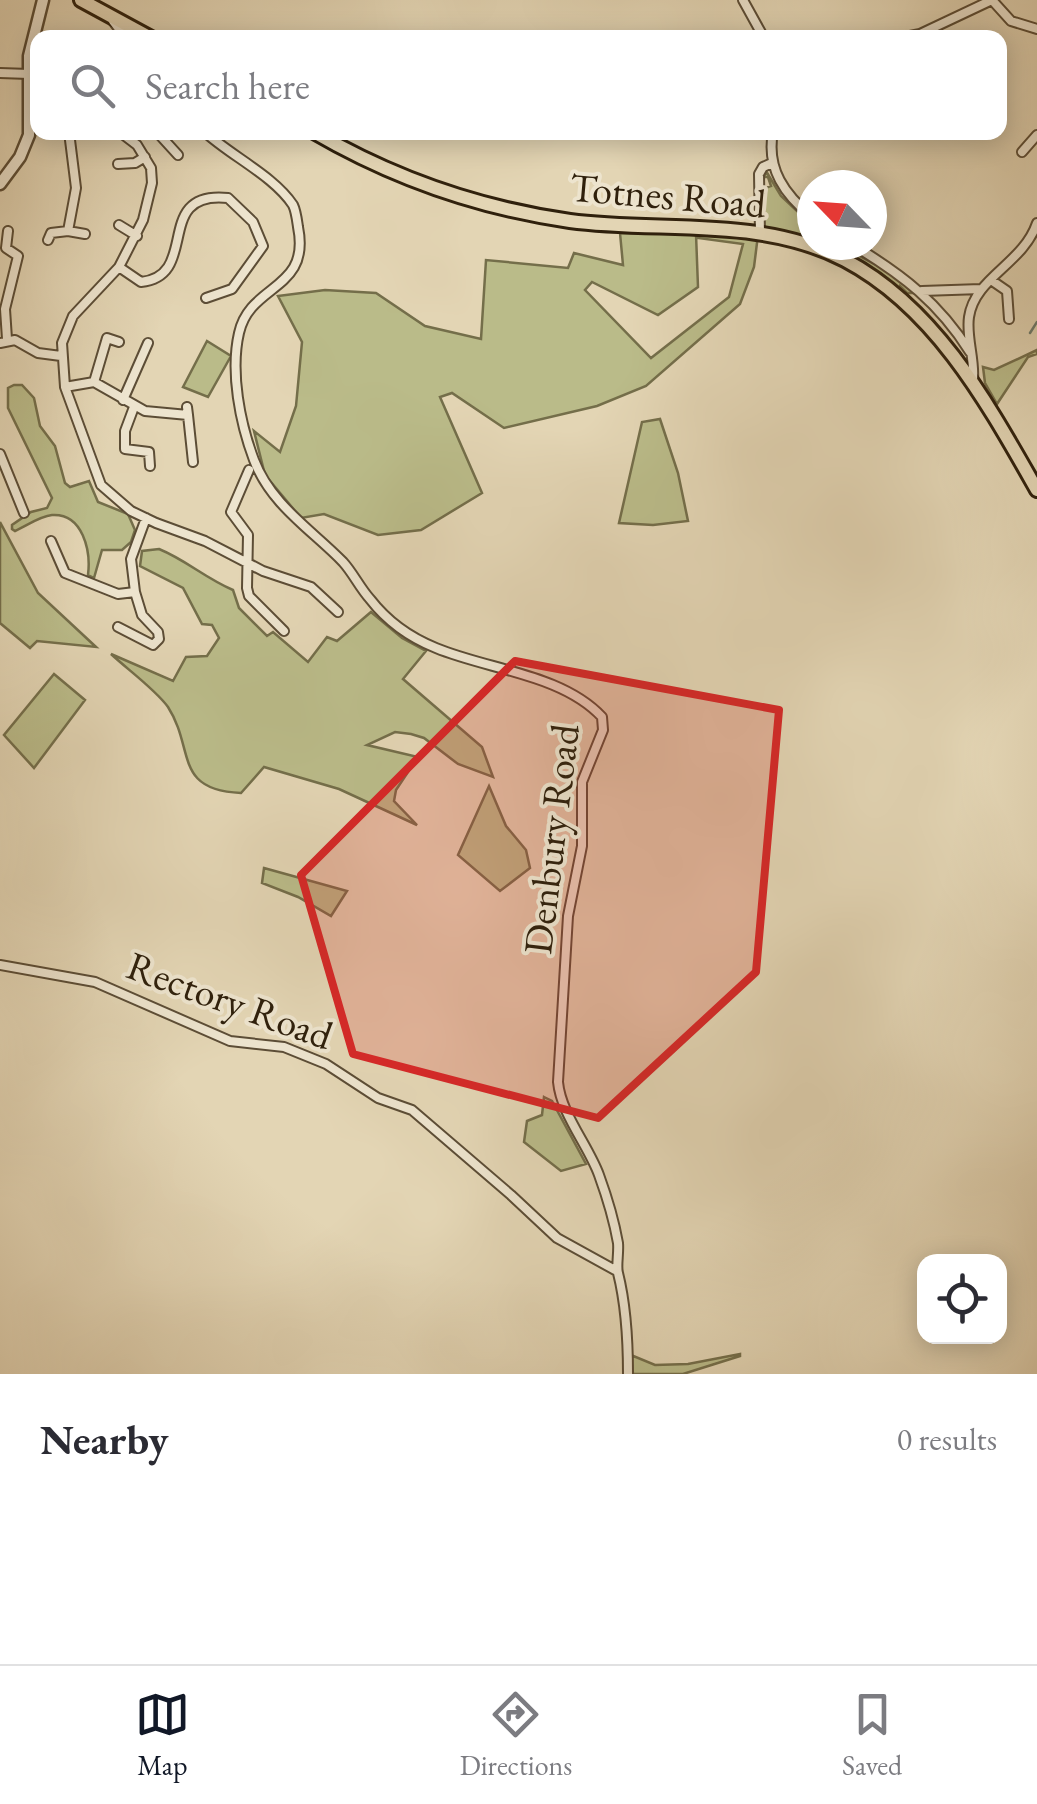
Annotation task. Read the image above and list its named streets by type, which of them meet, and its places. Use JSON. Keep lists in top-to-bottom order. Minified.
{"streets":{"main road":["Totnes Road"],"street":["Denbury Road","Rectory Road"]},"crossings":[["Denbury Road","Rectory Road"]],"north":"top left","page":{"search":"Search here","heading":["Nearby","0 results"],"nav":["Map","Directions","Saved"]}}
